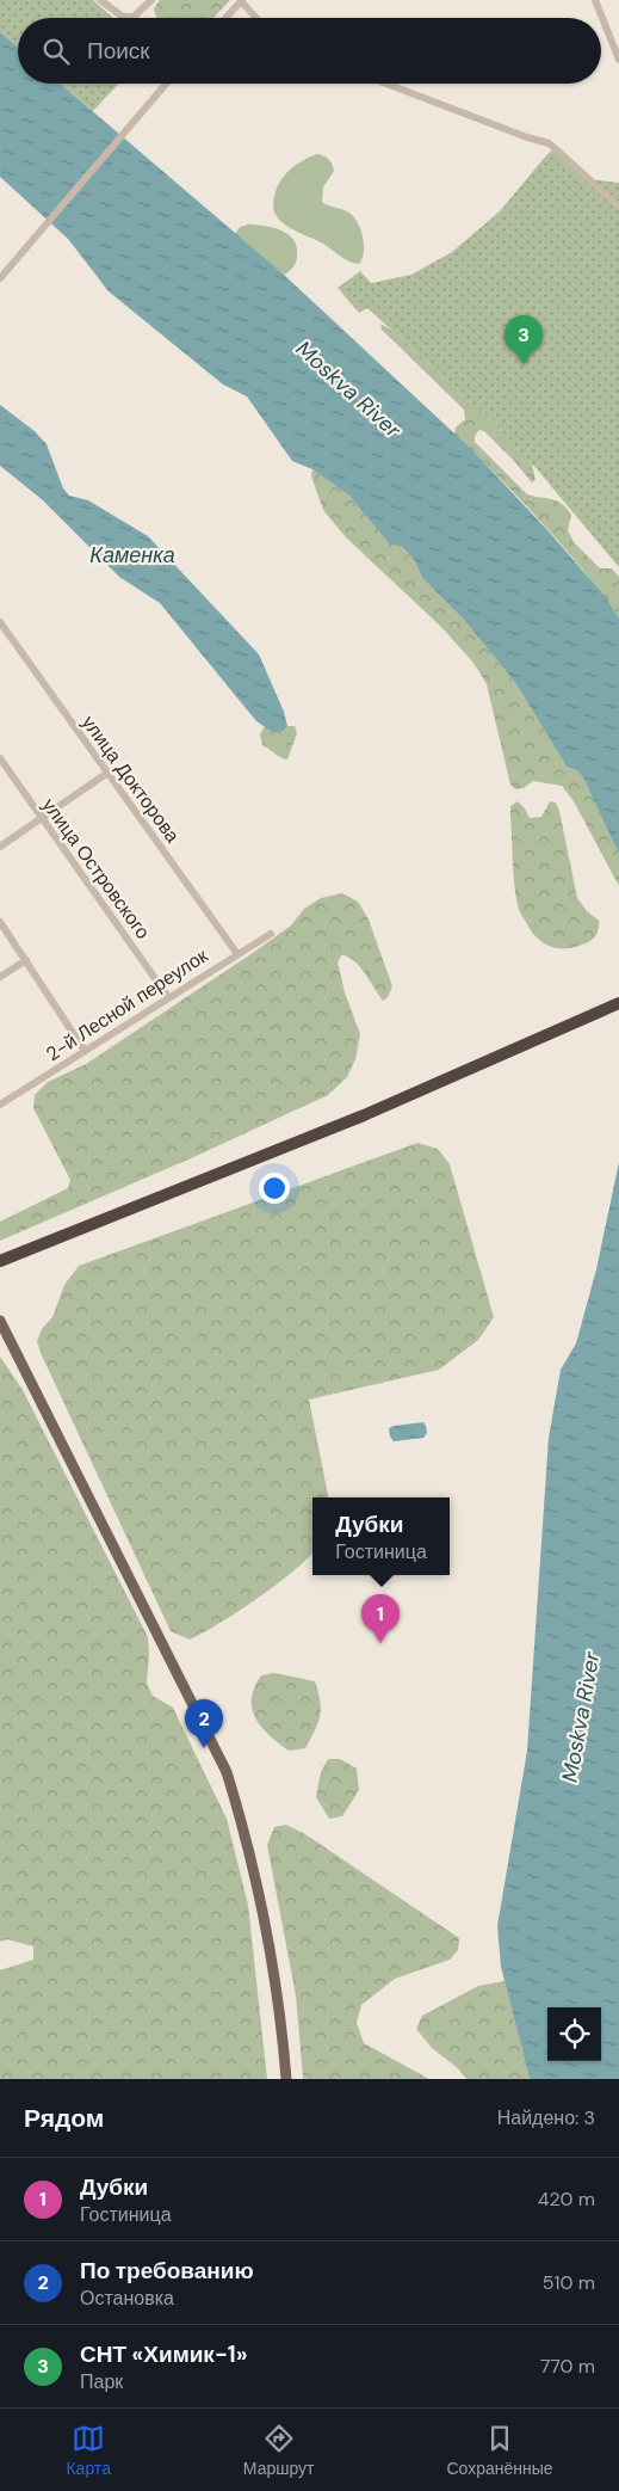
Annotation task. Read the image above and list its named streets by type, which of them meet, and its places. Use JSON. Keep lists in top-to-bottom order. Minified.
{"streets":{"street":["улица Докторова","улица Островского","2-й Лесной переулок"]},"crossings":[["улица Докторова","2-й Лесной переулок"],["улица Островского","2-й Лесной переулок"]],"water":["Moskva River","Каменка"],"page":{"search":"Поиск","pins":["3","1","2"],"popup":["Дубки","Гостиница"],"heading":["Рядом","Найдено: 3"],"list":[{"mark":"1","name":"Дубки","note":"Гостиница","value":"420 m"},{"mark":"2","name":"По требованию","note":"Остановка","value":"510 m"},{"mark":"3","name":"СНТ «Химик-1»","note":"Парк","value":"770 m"}],"nav":["Карта","Маршрут","Сохранённые"]}}
